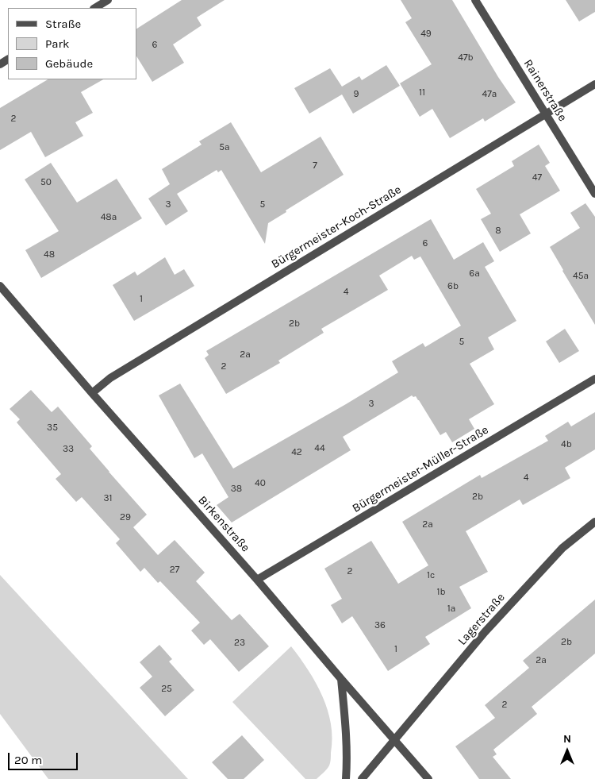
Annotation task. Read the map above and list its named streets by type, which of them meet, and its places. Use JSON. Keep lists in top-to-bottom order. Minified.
{"streets":{"street":["Rainerstraße","Bürgermeister-Koch-Straße","Bürgermeister-Müller-Straße","Birkenstraße","Lagerstraße"]},"crossings":[["Rainerstraße","Bürgermeister-Koch-Straße"],["Bürgermeister-Koch-Straße","Birkenstraße"],["Bürgermeister-Müller-Straße","Birkenstraße"],["Birkenstraße","Lagerstraße"]],"house_numbers":["49","6","47b","11","9","47a","2","5a","7","47","50","3","5","48a","8","6","48","6a","45a","6b","4","1","2b","5","2a","2","3","35","4b","44","33","42","4","40","38","2b","31","29","2a","27","2","1c","1b","1a","36","2b","23","1","2a","25","2"],"legend":["Straße","Park","Gebäude"],"scale_bar":"20 m","north":"top"}
